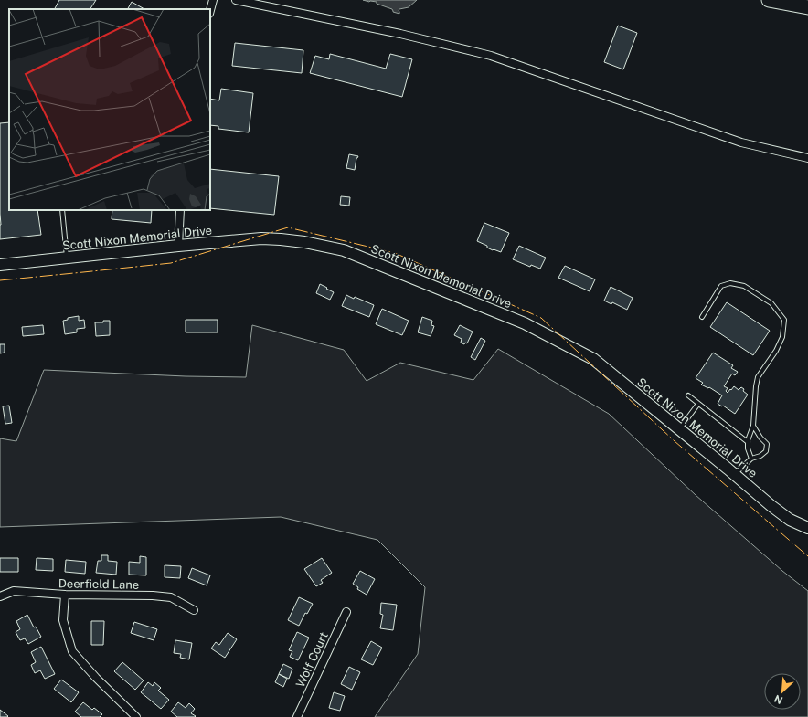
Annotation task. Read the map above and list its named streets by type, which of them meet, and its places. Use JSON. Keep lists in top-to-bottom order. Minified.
{"streets":{"main road":["Scott Nixon Memorial Drive"],"street":["Deerfield Lane","Wolf Court"]},"north":"bottom left"}
